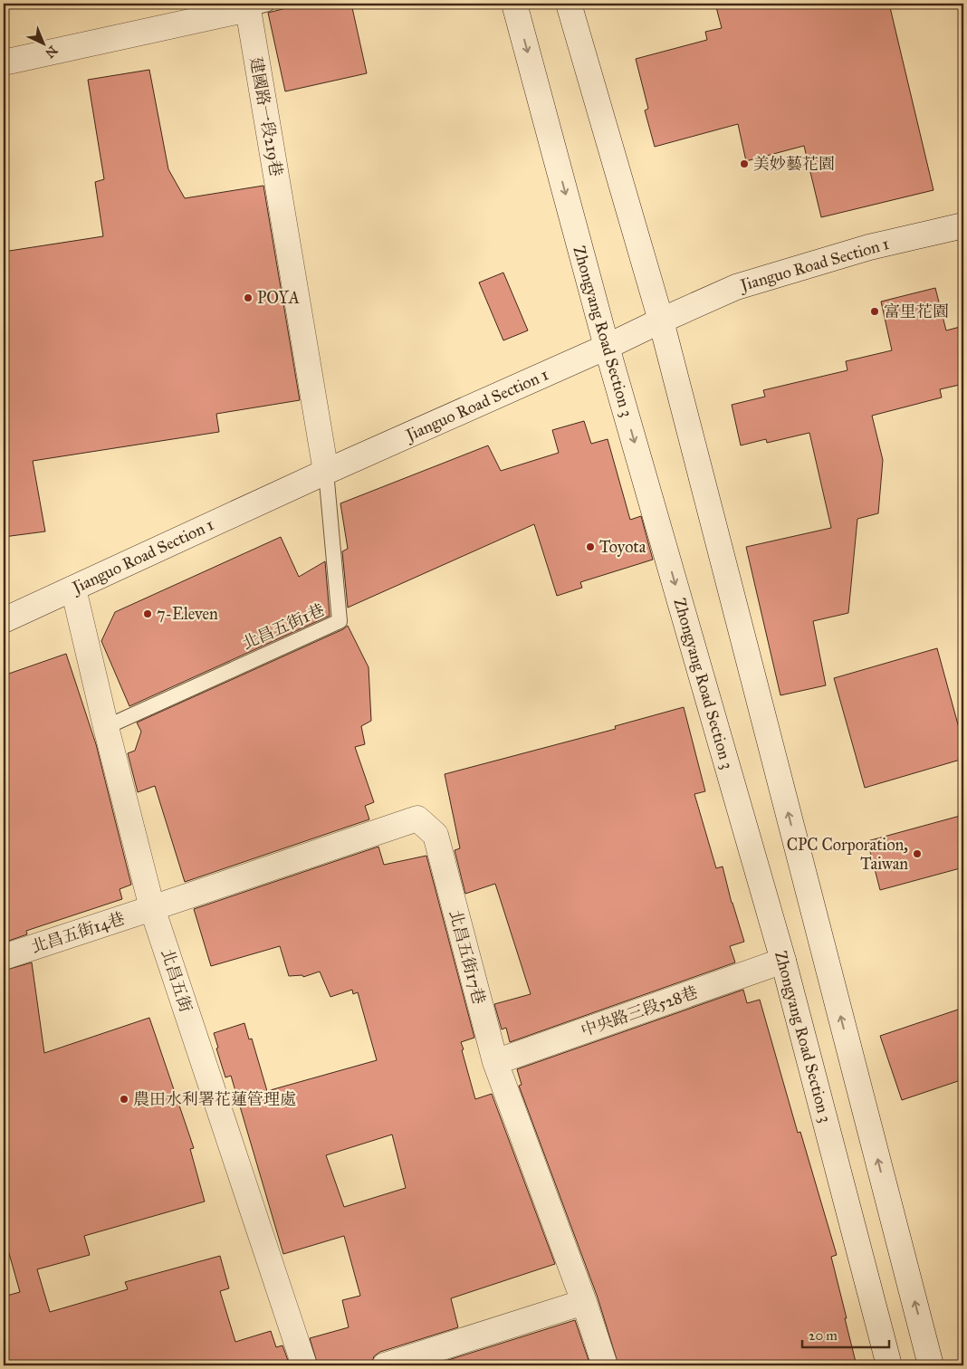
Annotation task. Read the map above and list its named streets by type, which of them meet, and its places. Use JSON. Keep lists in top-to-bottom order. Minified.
{"streets":{"street":["建國路一段219巷","Jianguo Road Section 1","Zhongyang Road Section 3","北昌五街14巷","北昌五街17巷","北昌五街","中央路三段528巷"],"lane":["北昌五街1巷"]},"crossings":[["建國路一段219巷","Jianguo Road Section 1"],["建國路一段219巷","北昌五街1巷"],["Jianguo Road Section 1","Zhongyang Road Section 3"],["Jianguo Road Section 1","北昌五街1巷"],["Jianguo Road Section 1","北昌五街"],["Zhongyang Road Section 3","中央路三段528巷"],["北昌五街1巷","北昌五街"],["北昌五街14巷","北昌五街17巷"],["北昌五街14巷","北昌五街"],["北昌五街17巷","北昌五街"],["北昌五街17巷","中央路三段528巷"]],"places":["美妙藝花園","POYA","富里花園","Toyota","7-Eleven","CPC Corporation, Taiwan","農田水利署花蓮管理處"],"scale_bar":"20 m","north":"bottom right"}
